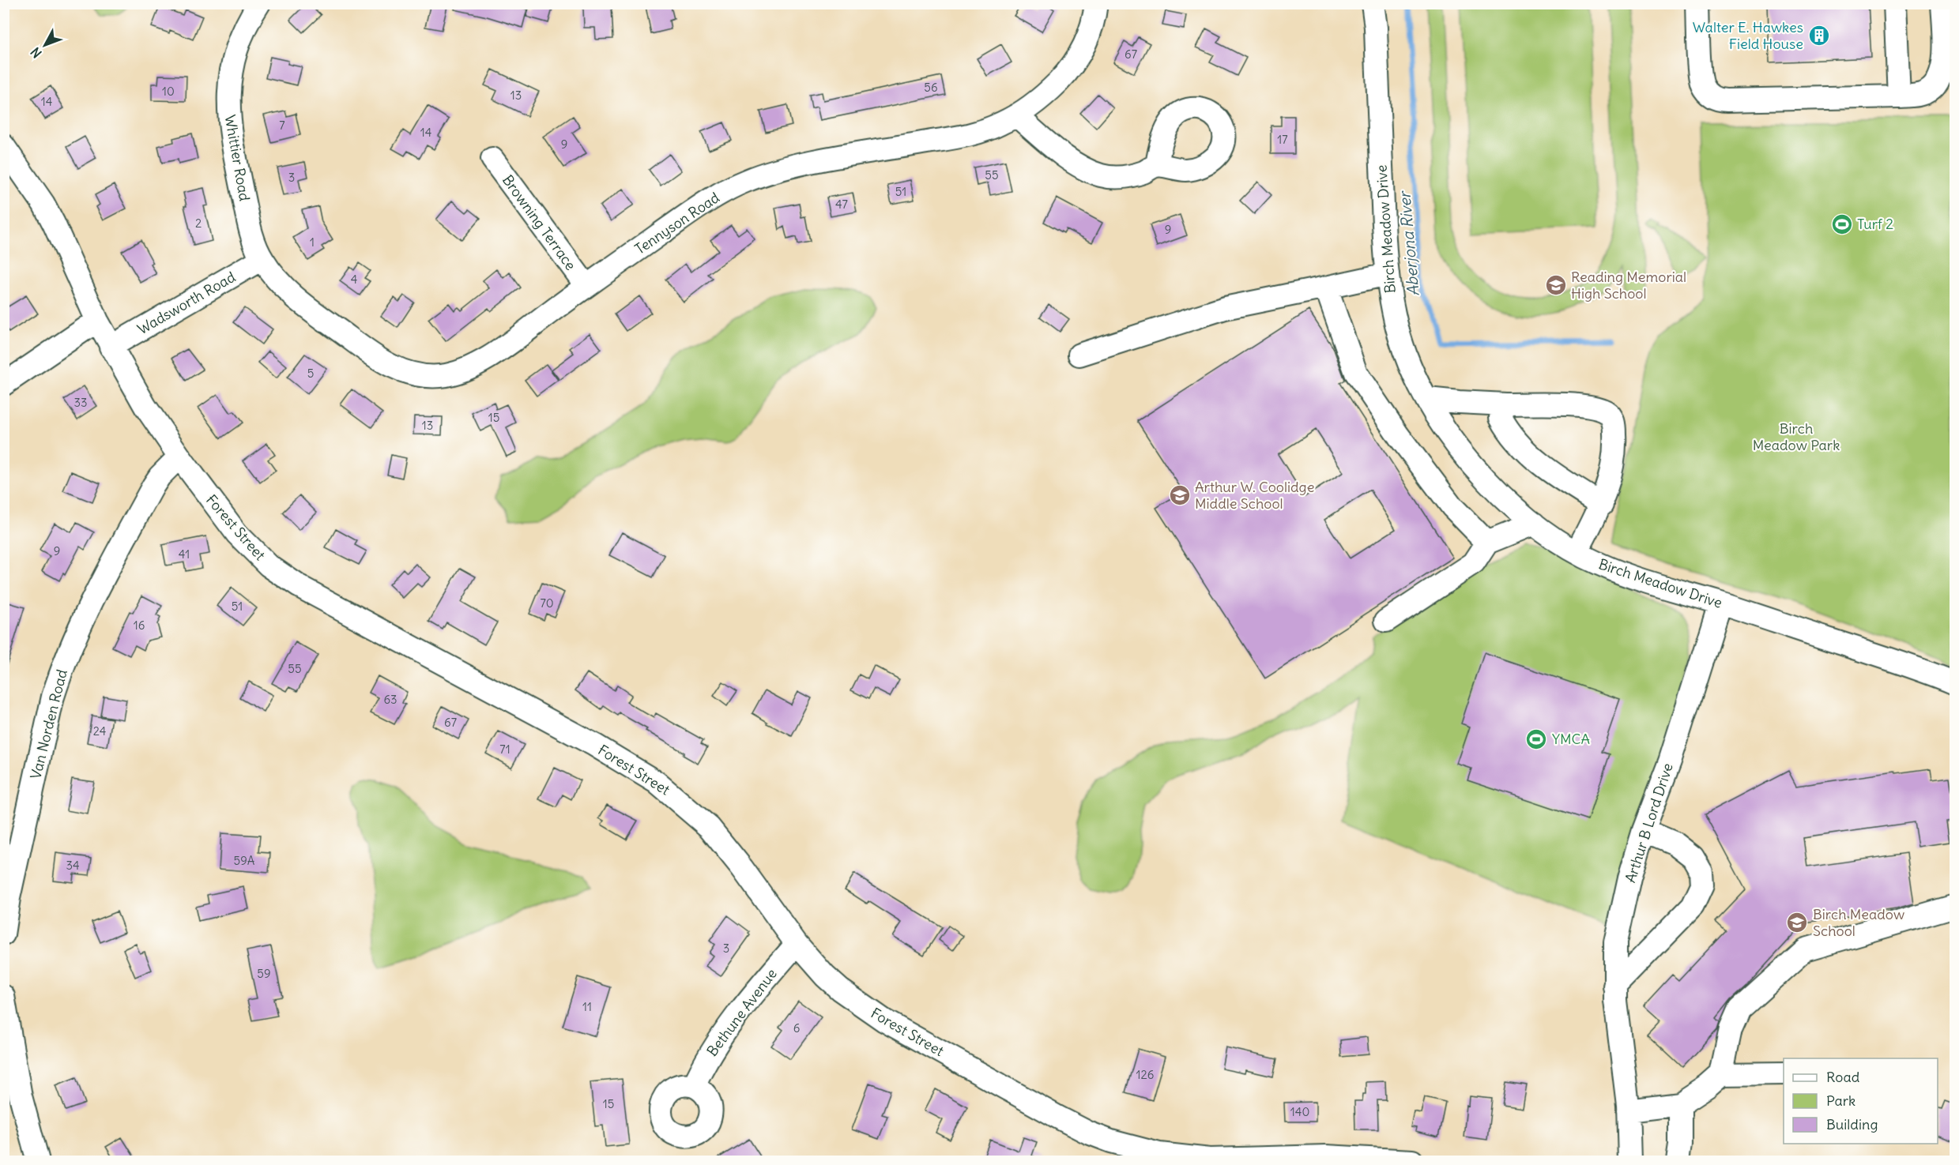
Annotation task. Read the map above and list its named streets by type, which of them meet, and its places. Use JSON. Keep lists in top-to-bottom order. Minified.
{"streets":{"street":["Whittier Road","Browning Terrace","Tennyson Road","Birch Meadow Drive","Wadsworth Road","Forest Street","Van Norden Road","Arthur B Lord Drive","Bethune Avenue"]},"crossings":[["Whittier Road","Tennyson Road"],["Whittier Road","Wadsworth Road"],["Browning Terrace","Tennyson Road"],["Tennyson Road","Wadsworth Road"],["Birch Meadow Drive","Arthur B Lord Drive"],["Wadsworth Road","Forest Street"],["Forest Street","Van Norden Road"],["Forest Street","Bethune Avenue"]],"water":["Aberjona River"],"parks":["Birch Meadow Park"],"places":{"building":["Walter E. Hawkes Field House"],"sports":["Turf 2","YMCA"],"school or university":["Reading Memorial High School","Arthur W. Coolidge Middle School","Birch Meadow School"]},"house_numbers":["67","56","10","13","14","7","14","17","9","55","3","51","47","2","9","1","4","5","33","15","13","9","41","70","51","16","55","63","67","24","71","59A","34","3","59","11","6","126","15","140"],"legend":["Road","Park","Building"],"north":"bottom left"}
